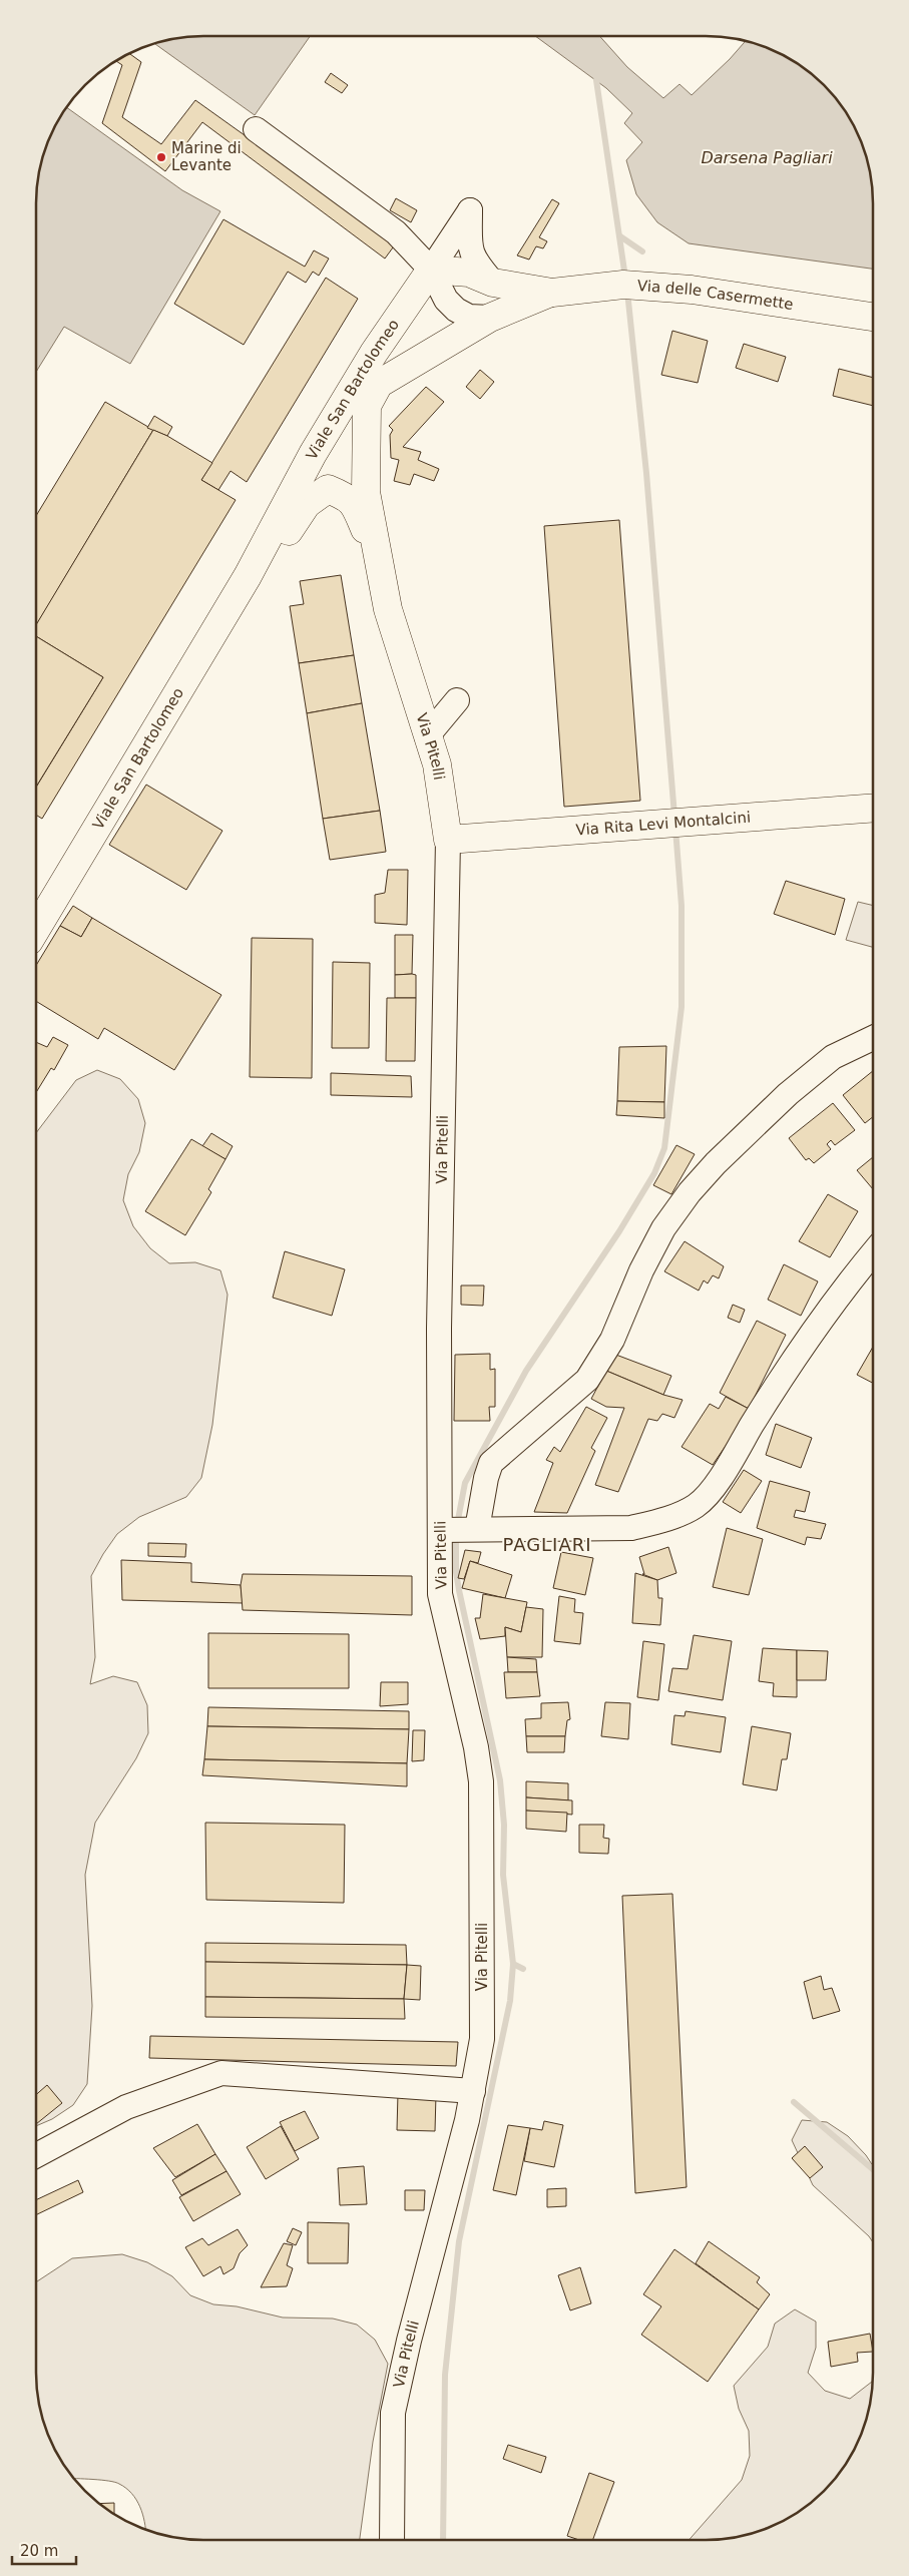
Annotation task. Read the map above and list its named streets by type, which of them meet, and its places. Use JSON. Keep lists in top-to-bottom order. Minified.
{"streets":{"main road":["Via delle Casermette","Viale San Bartolomeo","Via Pitelli","Via Rita Levi Montalcini"]},"crossings":[["Viale San Bartolomeo","Via Pitelli"],["Via Pitelli","Via Rita Levi Montalcini"]],"districts":["PAGLIARI"],"water":["Darsena Pagliari"],"places":["Marine di Levante"],"scale_bar":"20 m"}
